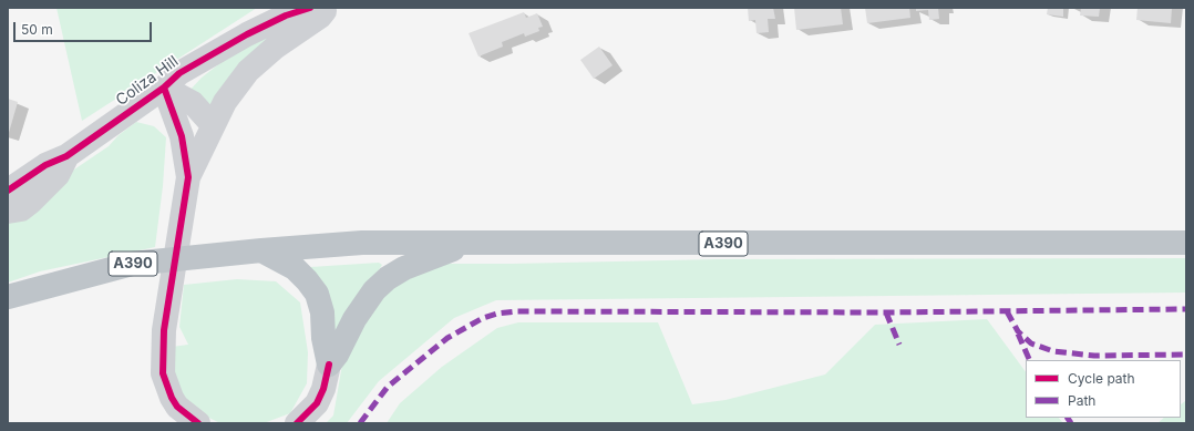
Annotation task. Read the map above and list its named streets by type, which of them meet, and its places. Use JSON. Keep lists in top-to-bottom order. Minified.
{"streets":{"highway":["A390"],"street":["Coliza Hill"]},"legend":["Cycle path","Path"],"scale_bar":"50 m"}
